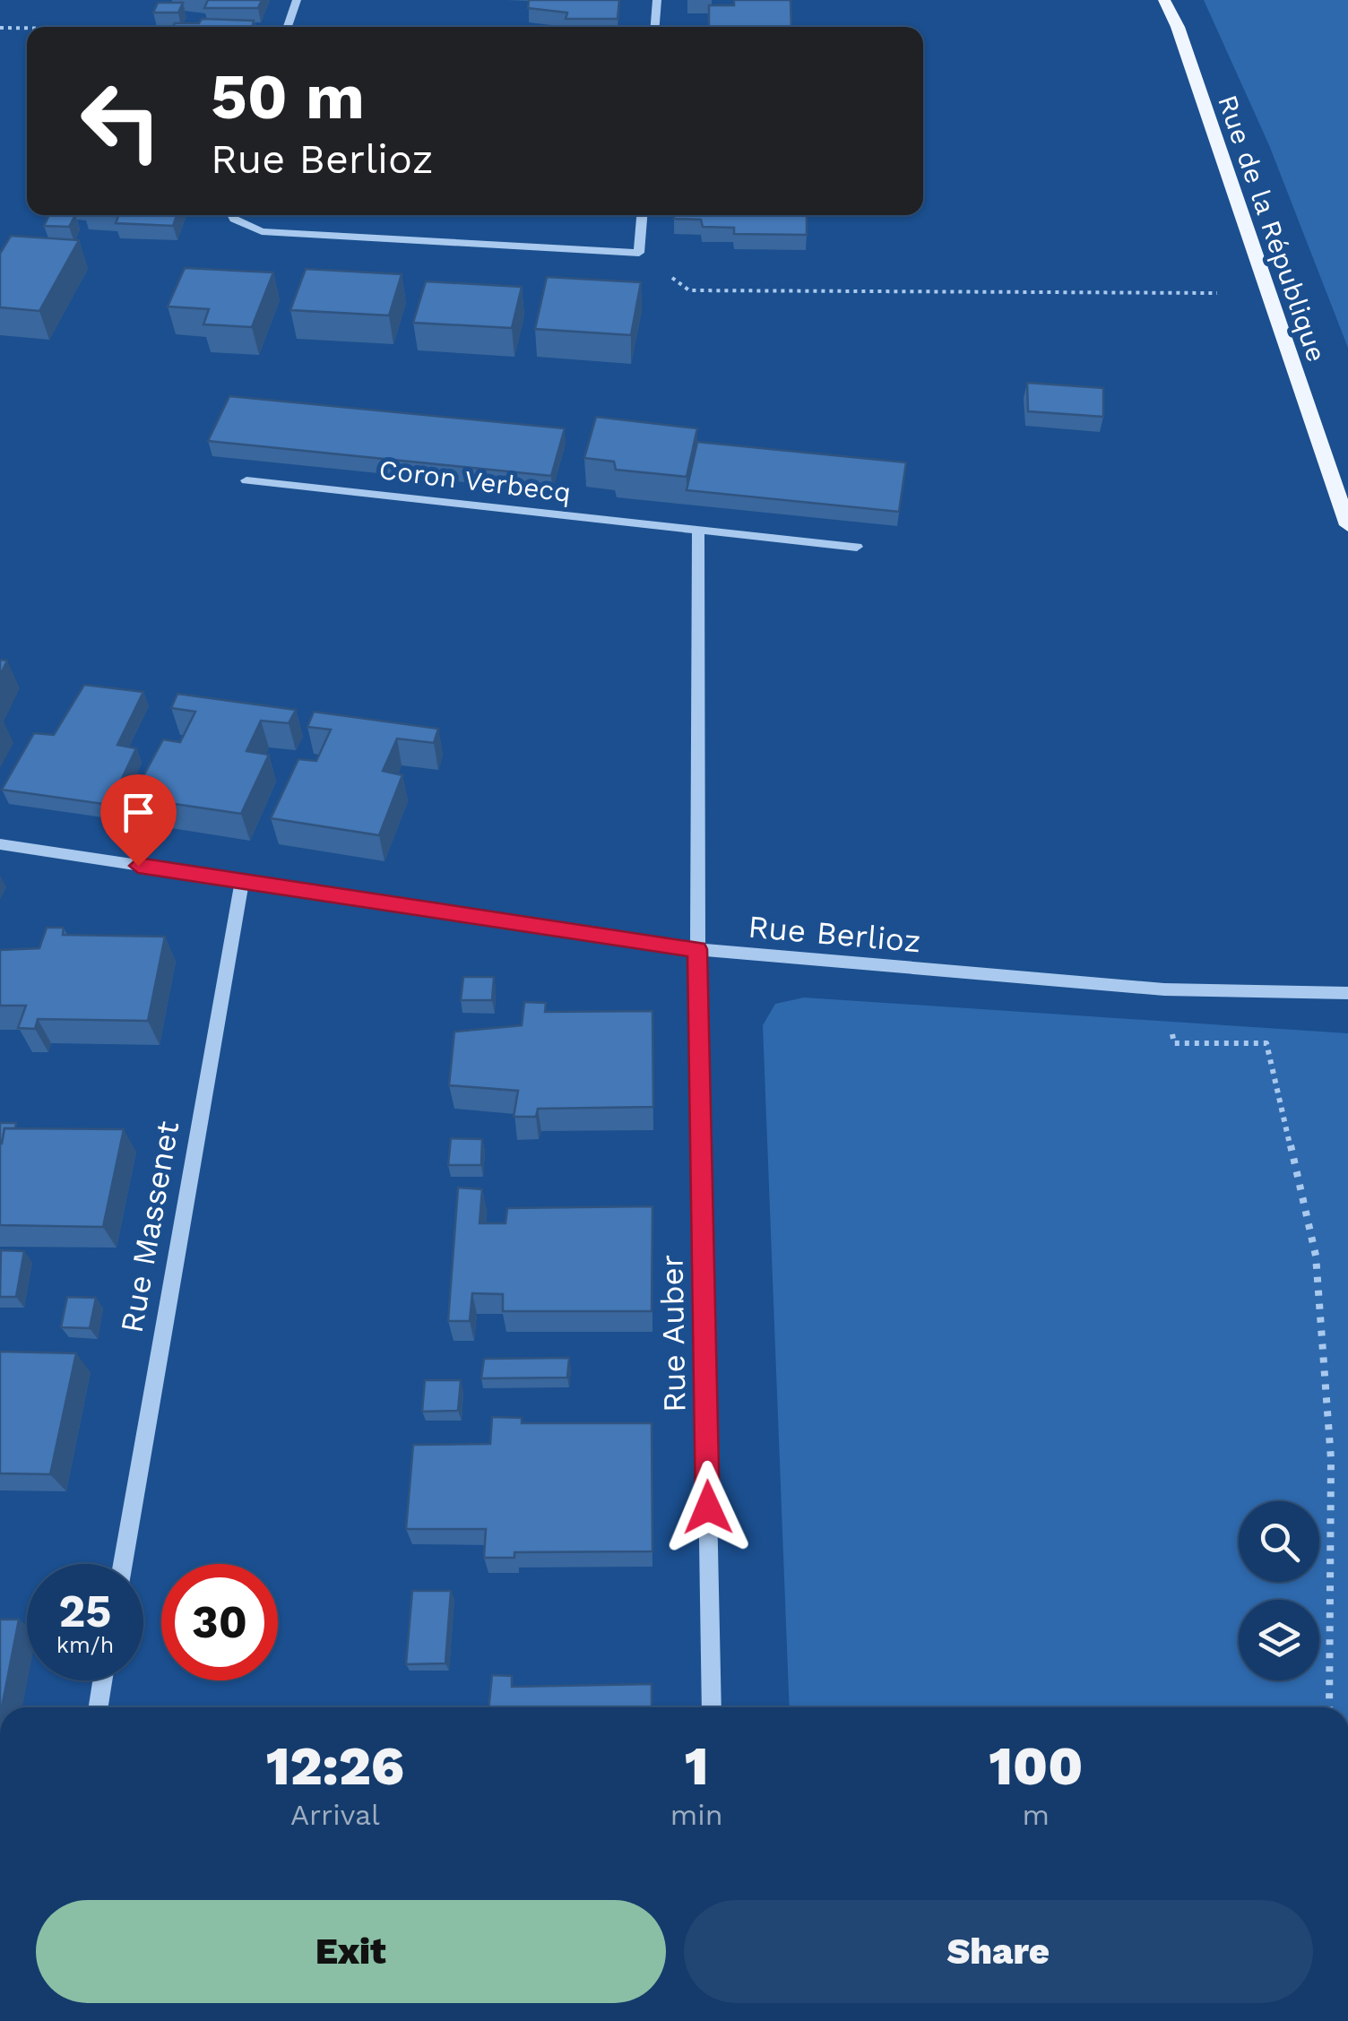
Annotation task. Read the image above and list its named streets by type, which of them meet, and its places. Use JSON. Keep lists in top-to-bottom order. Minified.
{"streets":{"main road":["Rue de la République"],"street":["Coron Verbecq","Rue Berlioz","Rue Massenet","Rue Auber"]},"crossings":[["Rue Berlioz","Rue Massenet"],["Rue Berlioz","Rue Auber"]],"page":{"turn":["50 m","Rue Berlioz"],"speed":"25 km/h","limit":"30","eta":["12:26","Arrival","1","min","100","m"],"buttons":["Exit","Share"]}}
